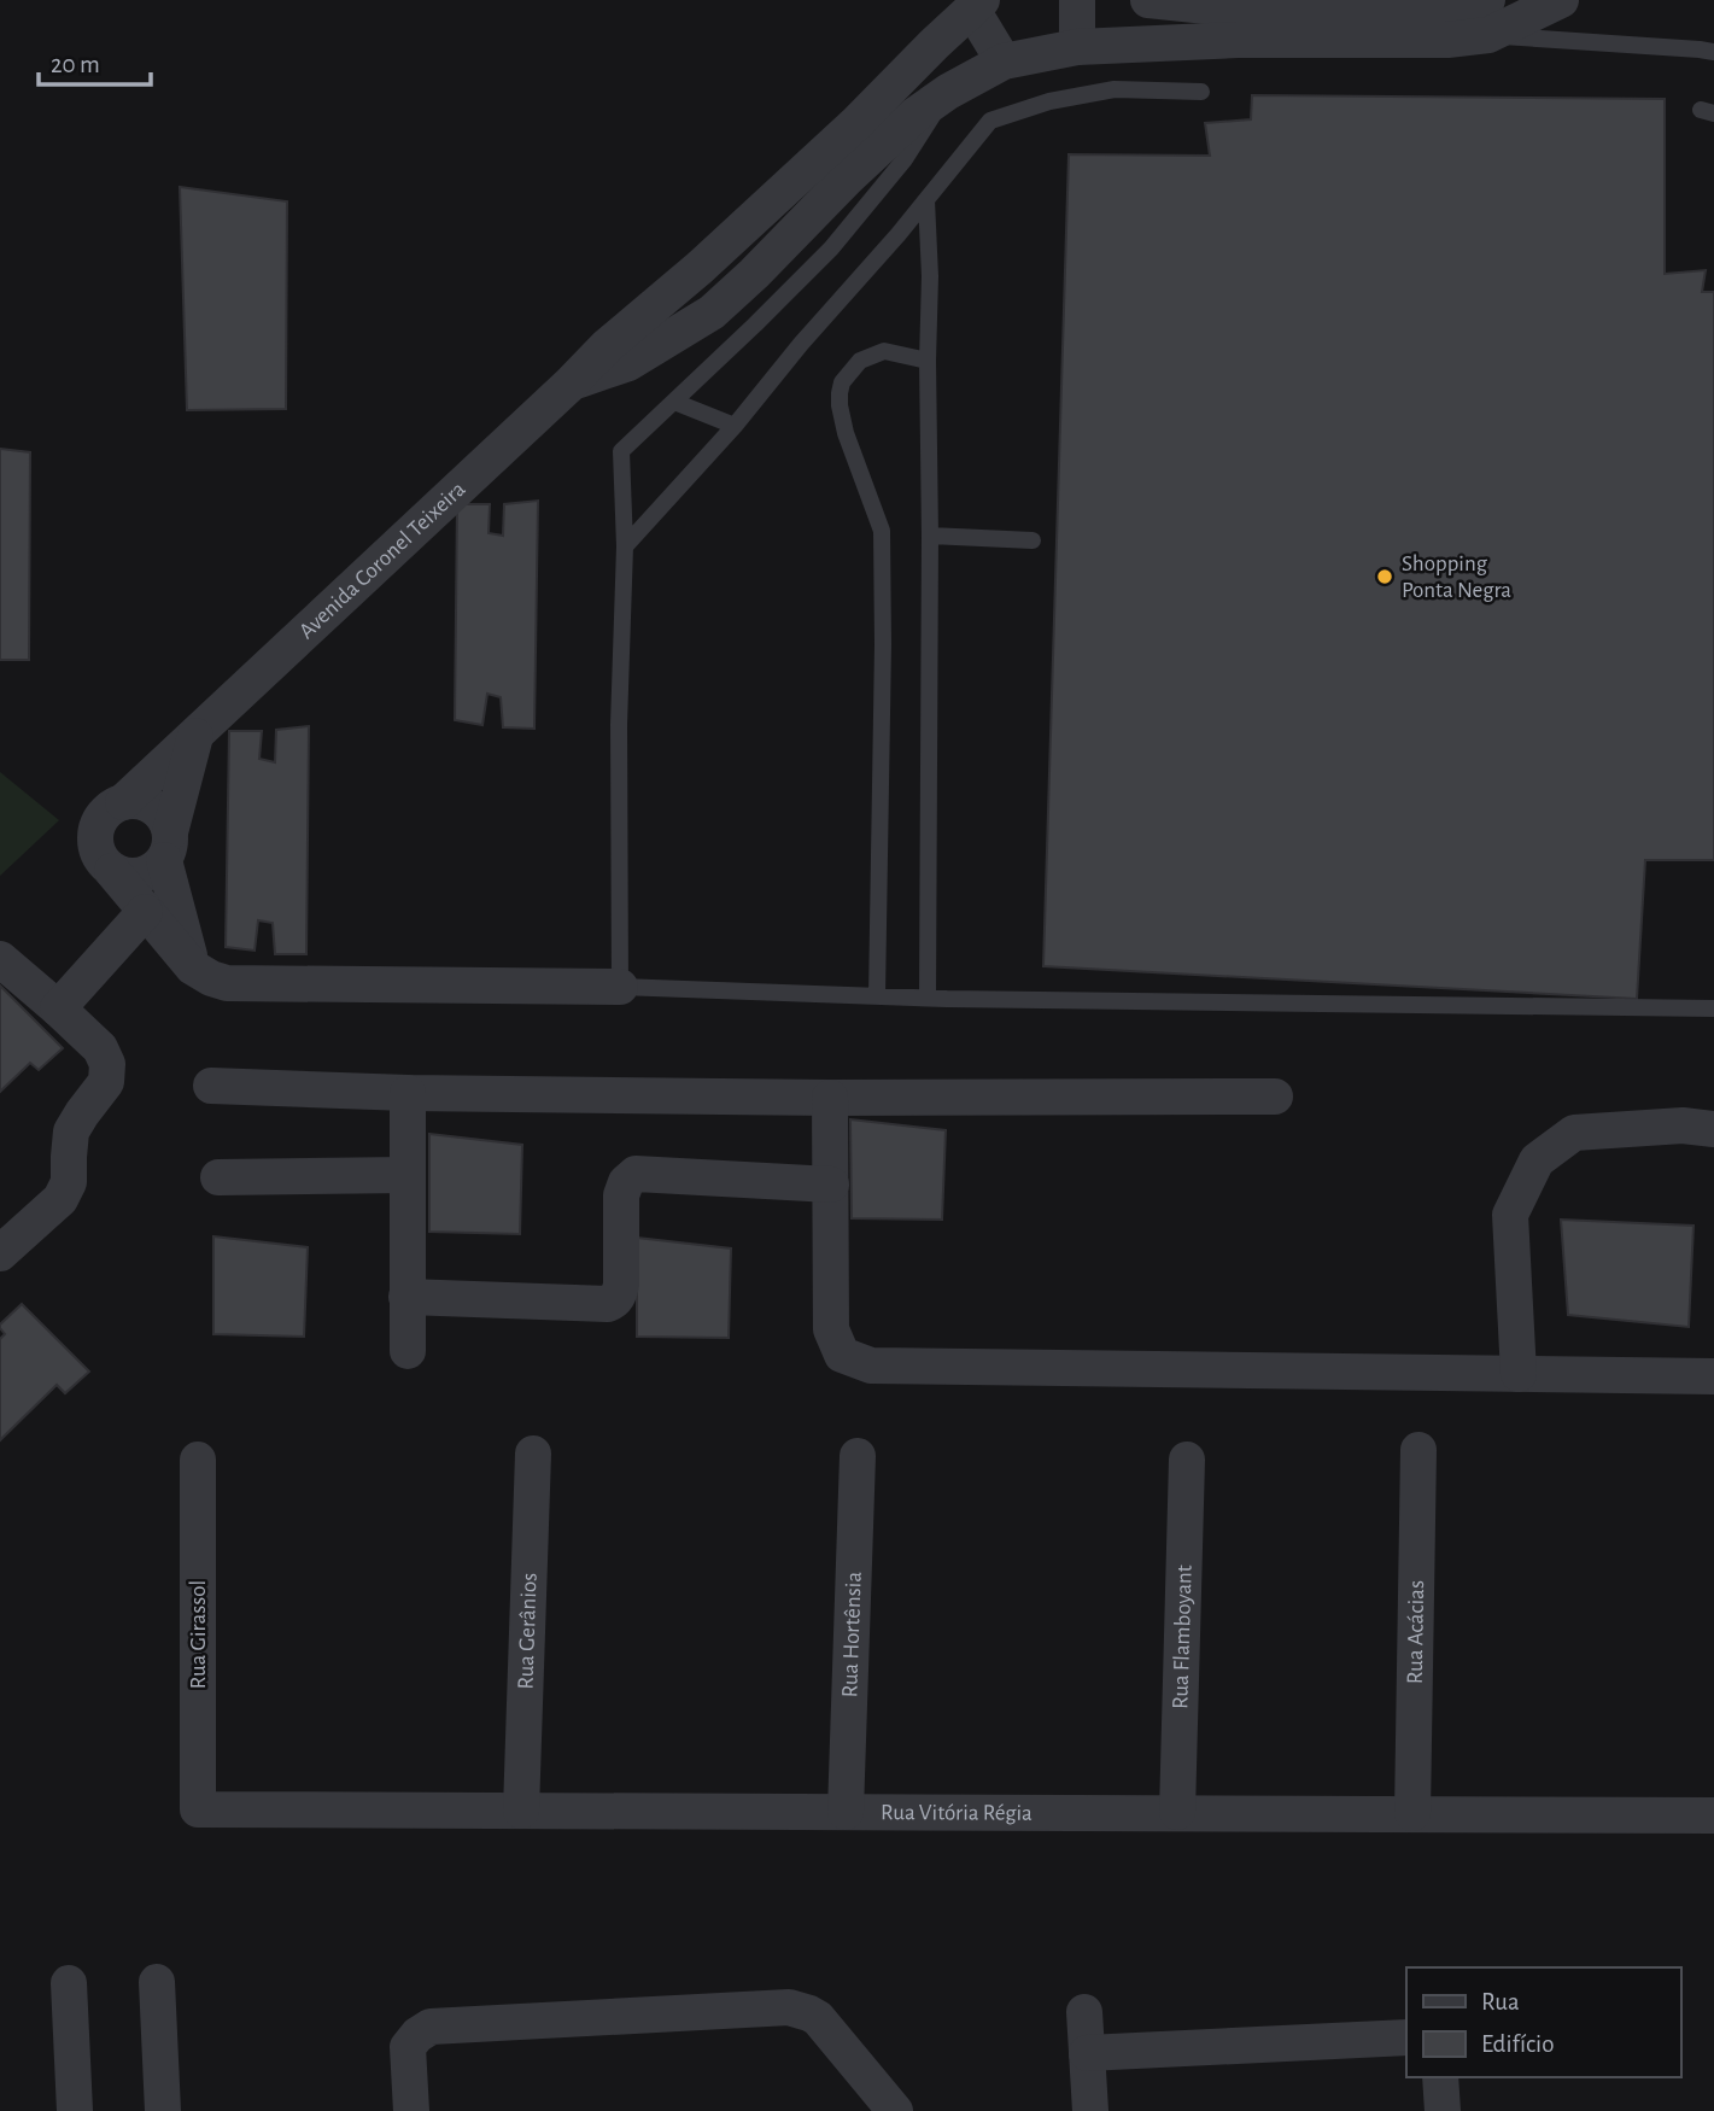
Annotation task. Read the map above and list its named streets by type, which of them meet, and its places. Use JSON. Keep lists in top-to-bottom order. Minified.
{"streets":{"street":["Avenida Coronel Teixeira","Rua Acácias","Rua Gerânios","Rua Hortênsia","Rua Girassol","Rua Flamboyant","Rua Vitória Régia"]},"crossings":[["Rua Acácias","Rua Vitória Régia"],["Rua Gerânios","Rua Vitória Régia"],["Rua Hortênsia","Rua Vitória Régia"],["Rua Girassol","Rua Vitória Régia"],["Rua Flamboyant","Rua Vitória Régia"]],"places":["Shopping Ponta Negra"],"legend":["Rua","Edifício"],"scale_bar":"20 m"}
